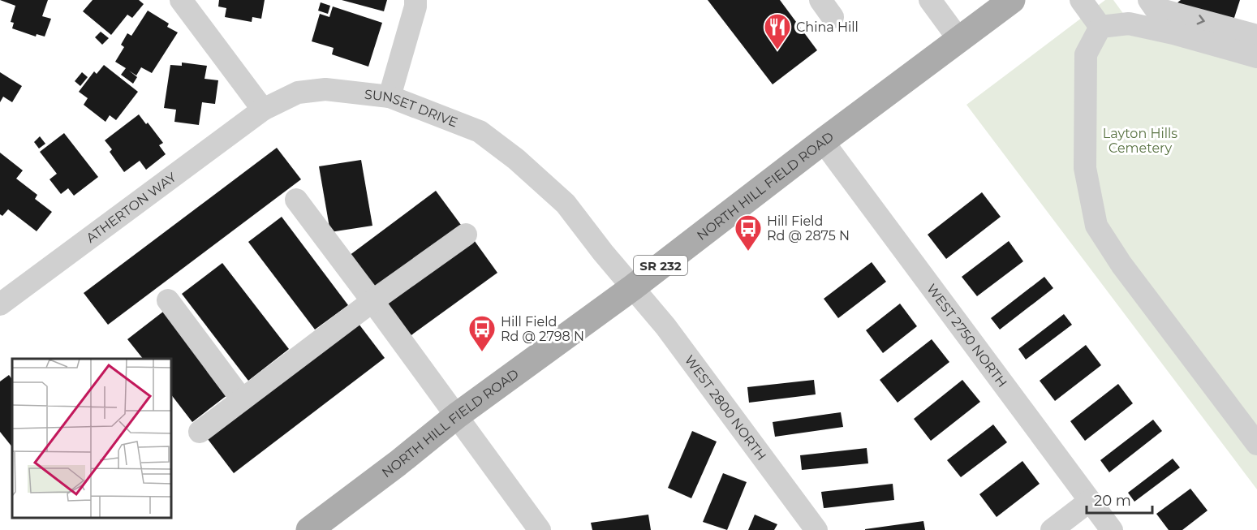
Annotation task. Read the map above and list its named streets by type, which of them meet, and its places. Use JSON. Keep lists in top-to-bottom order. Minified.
{"streets":{"main road":["NORTH HILL FIELD ROAD","SR 232"],"street":["SUNSET DRIVE","ATHERTON WAY","WEST 2750 NORTH","WEST 2800 NORTH"]},"crossings":[["SUNSET DRIVE","NORTH HILL FIELD ROAD"],["SUNSET DRIVE","ATHERTON WAY"],["SUNSET DRIVE","WEST 2800 NORTH"],["NORTH HILL FIELD ROAD","WEST 2750 NORTH"],["NORTH HILL FIELD ROAD","WEST 2800 NORTH"]],"parks":["Layton Hills Cemetery"],"places":{"restaurant":["China Hill"],"bus stop":["Hill Field Rd @ 2875 N","Hill Field Rd @ 2798 N"]},"scale_bar":"20 m"}
